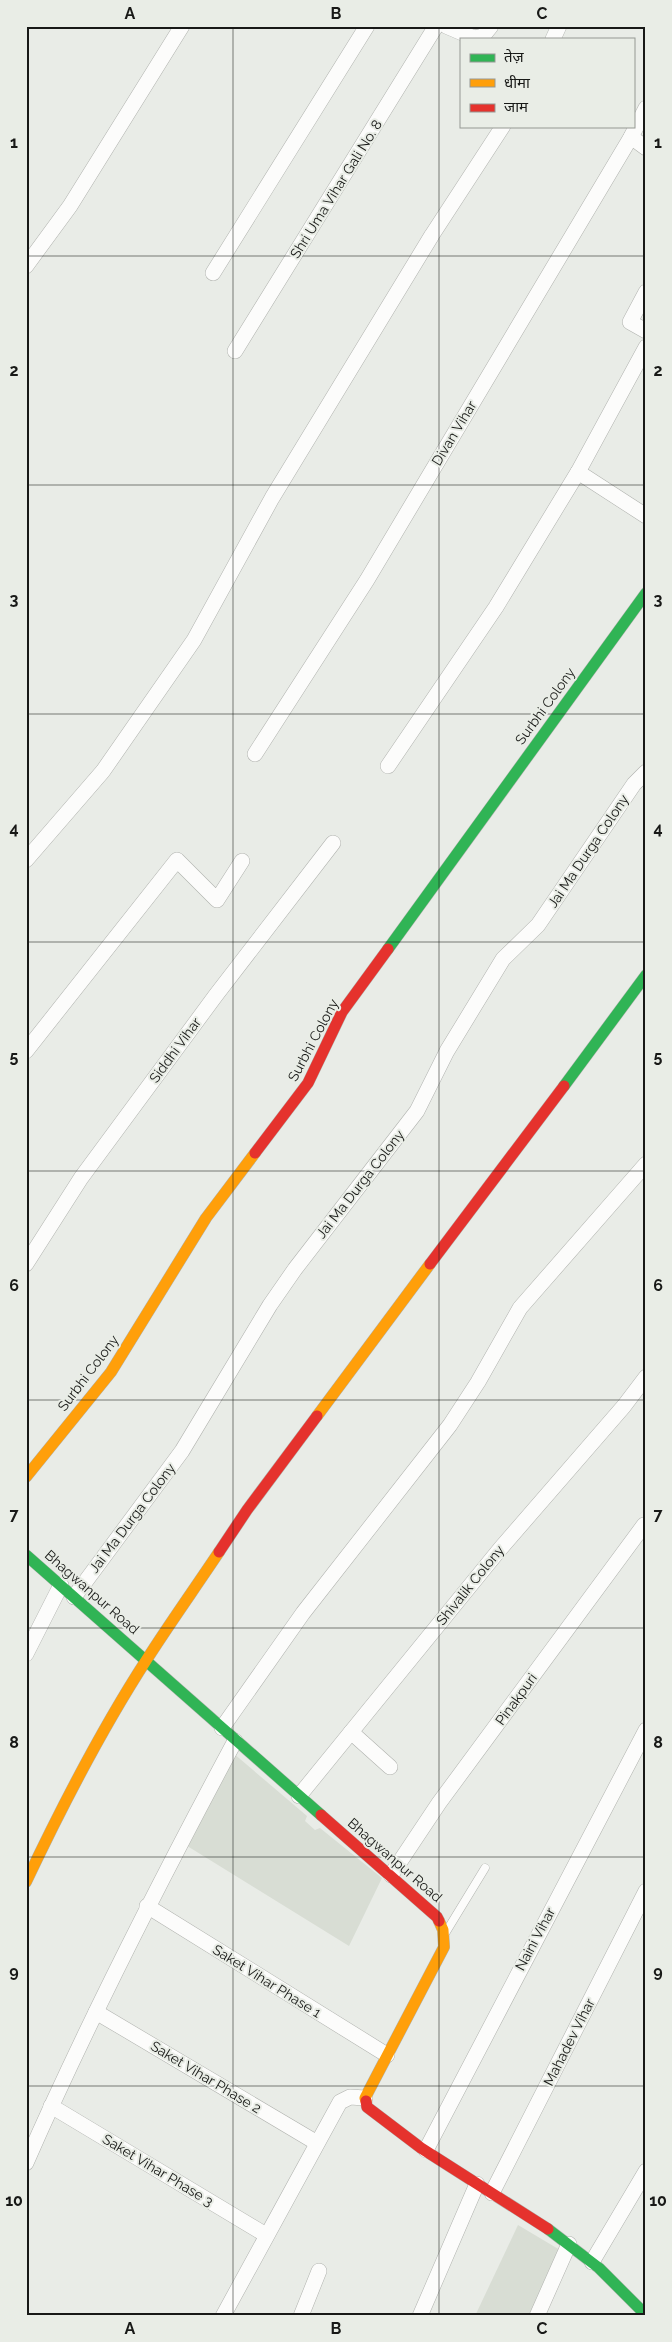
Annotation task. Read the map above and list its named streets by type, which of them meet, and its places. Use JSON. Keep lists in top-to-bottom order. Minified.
{"streets":{"street":["Shri Uma Vihar Gali No. 8","Divan Vihar","Surbhi Colony","Jai Ma Durga Colony","Siddhi Vihar","Shivalik Colony","Bhagwanpur Road","Pinakpuri","Naini Vihar","Saket Vihar Phase 1","Mahadev Vihar","Saket Vihar Phase 2","Saket Vihar Phase 3"]},"crossings":[["Jai Ma Durga Colony","Bhagwanpur Road"],["Shivalik Colony","Bhagwanpur Road"],["Bhagwanpur Road","Pinakpuri"]],"legend":["तेज़","धीमा","जाम"],"grid":{"columns":["A","B","C"],"rows":["1","2","3","4","5","6","7","8","9","10"]}}
